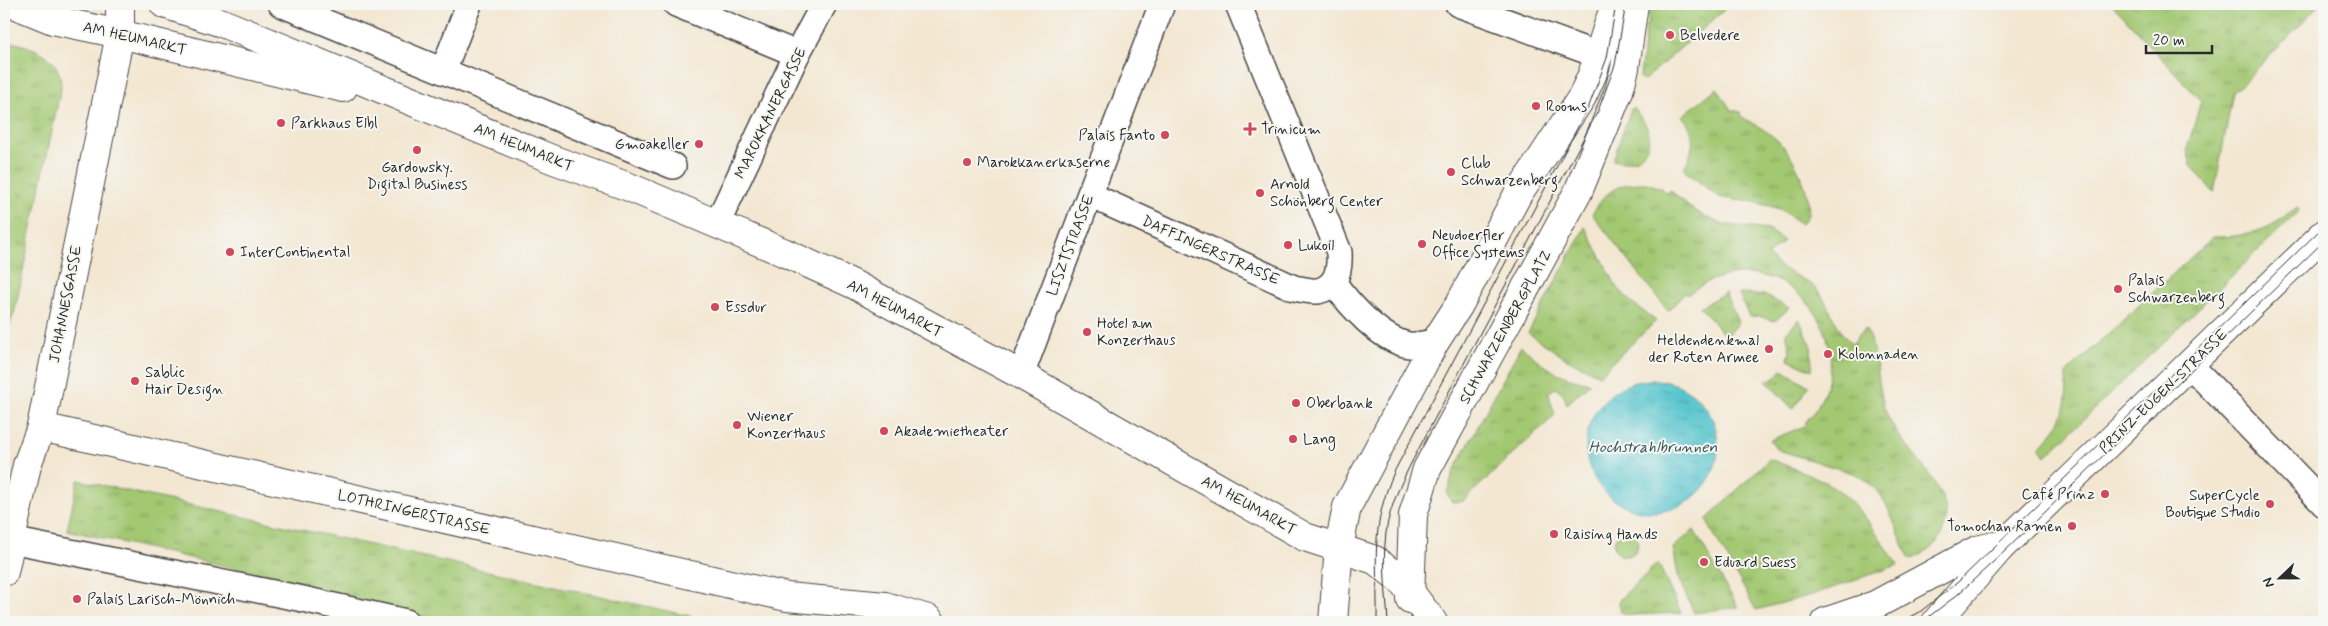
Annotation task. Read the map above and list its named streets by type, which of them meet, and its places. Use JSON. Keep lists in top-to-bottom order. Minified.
{"streets":{"main road":["AM HEUMARKT","JOHANNESGASSE","SCHWARZENBERGPLATZ","PRINZ-EUGEN-STRASSE","LOTHRINGERSTRASSE"],"street":["MAROKKANERGASSE","LISZTSTRASSE","DAFFINGERSTRASSE"]},"crossings":[["AM HEUMARKT","MAROKKANERGASSE"],["AM HEUMARKT","LISZTSTRASSE"],["AM HEUMARKT","JOHANNESGASSE"],["LISZTSTRASSE","DAFFINGERSTRASSE"],["JOHANNESGASSE","LOTHRINGERSTRASSE"]],"water":["Hochstrahlbrunnen"],"places":{"other":["Belvedere","Rooms","Parkhaus Elbl","Palais Fanto","Gmoakeller","Gardowsky. Digital Business","Marokkanerkaserne","Club Schwarzenberg","Arnold Schönberg Center","Neudoerfler Office Systems","Lukoil","InterContinental","Palais Schwarzenberg","Essdur","Hotel am Konzerthaus","Heldendenkmal der Roten Armee","Kolonnaden","Sablic Hair Design","Oberbank","Wiener Konzerthaus","Akademietheater","Lang","Café Prinz","SuperCycle Boutique Studio","Tomochan Ramen","Raising Hands","Eduard Suess","Palais Larisch-Mönnich"],"health":["Trinicum"]},"scale_bar":"20 m","north":"left"}
